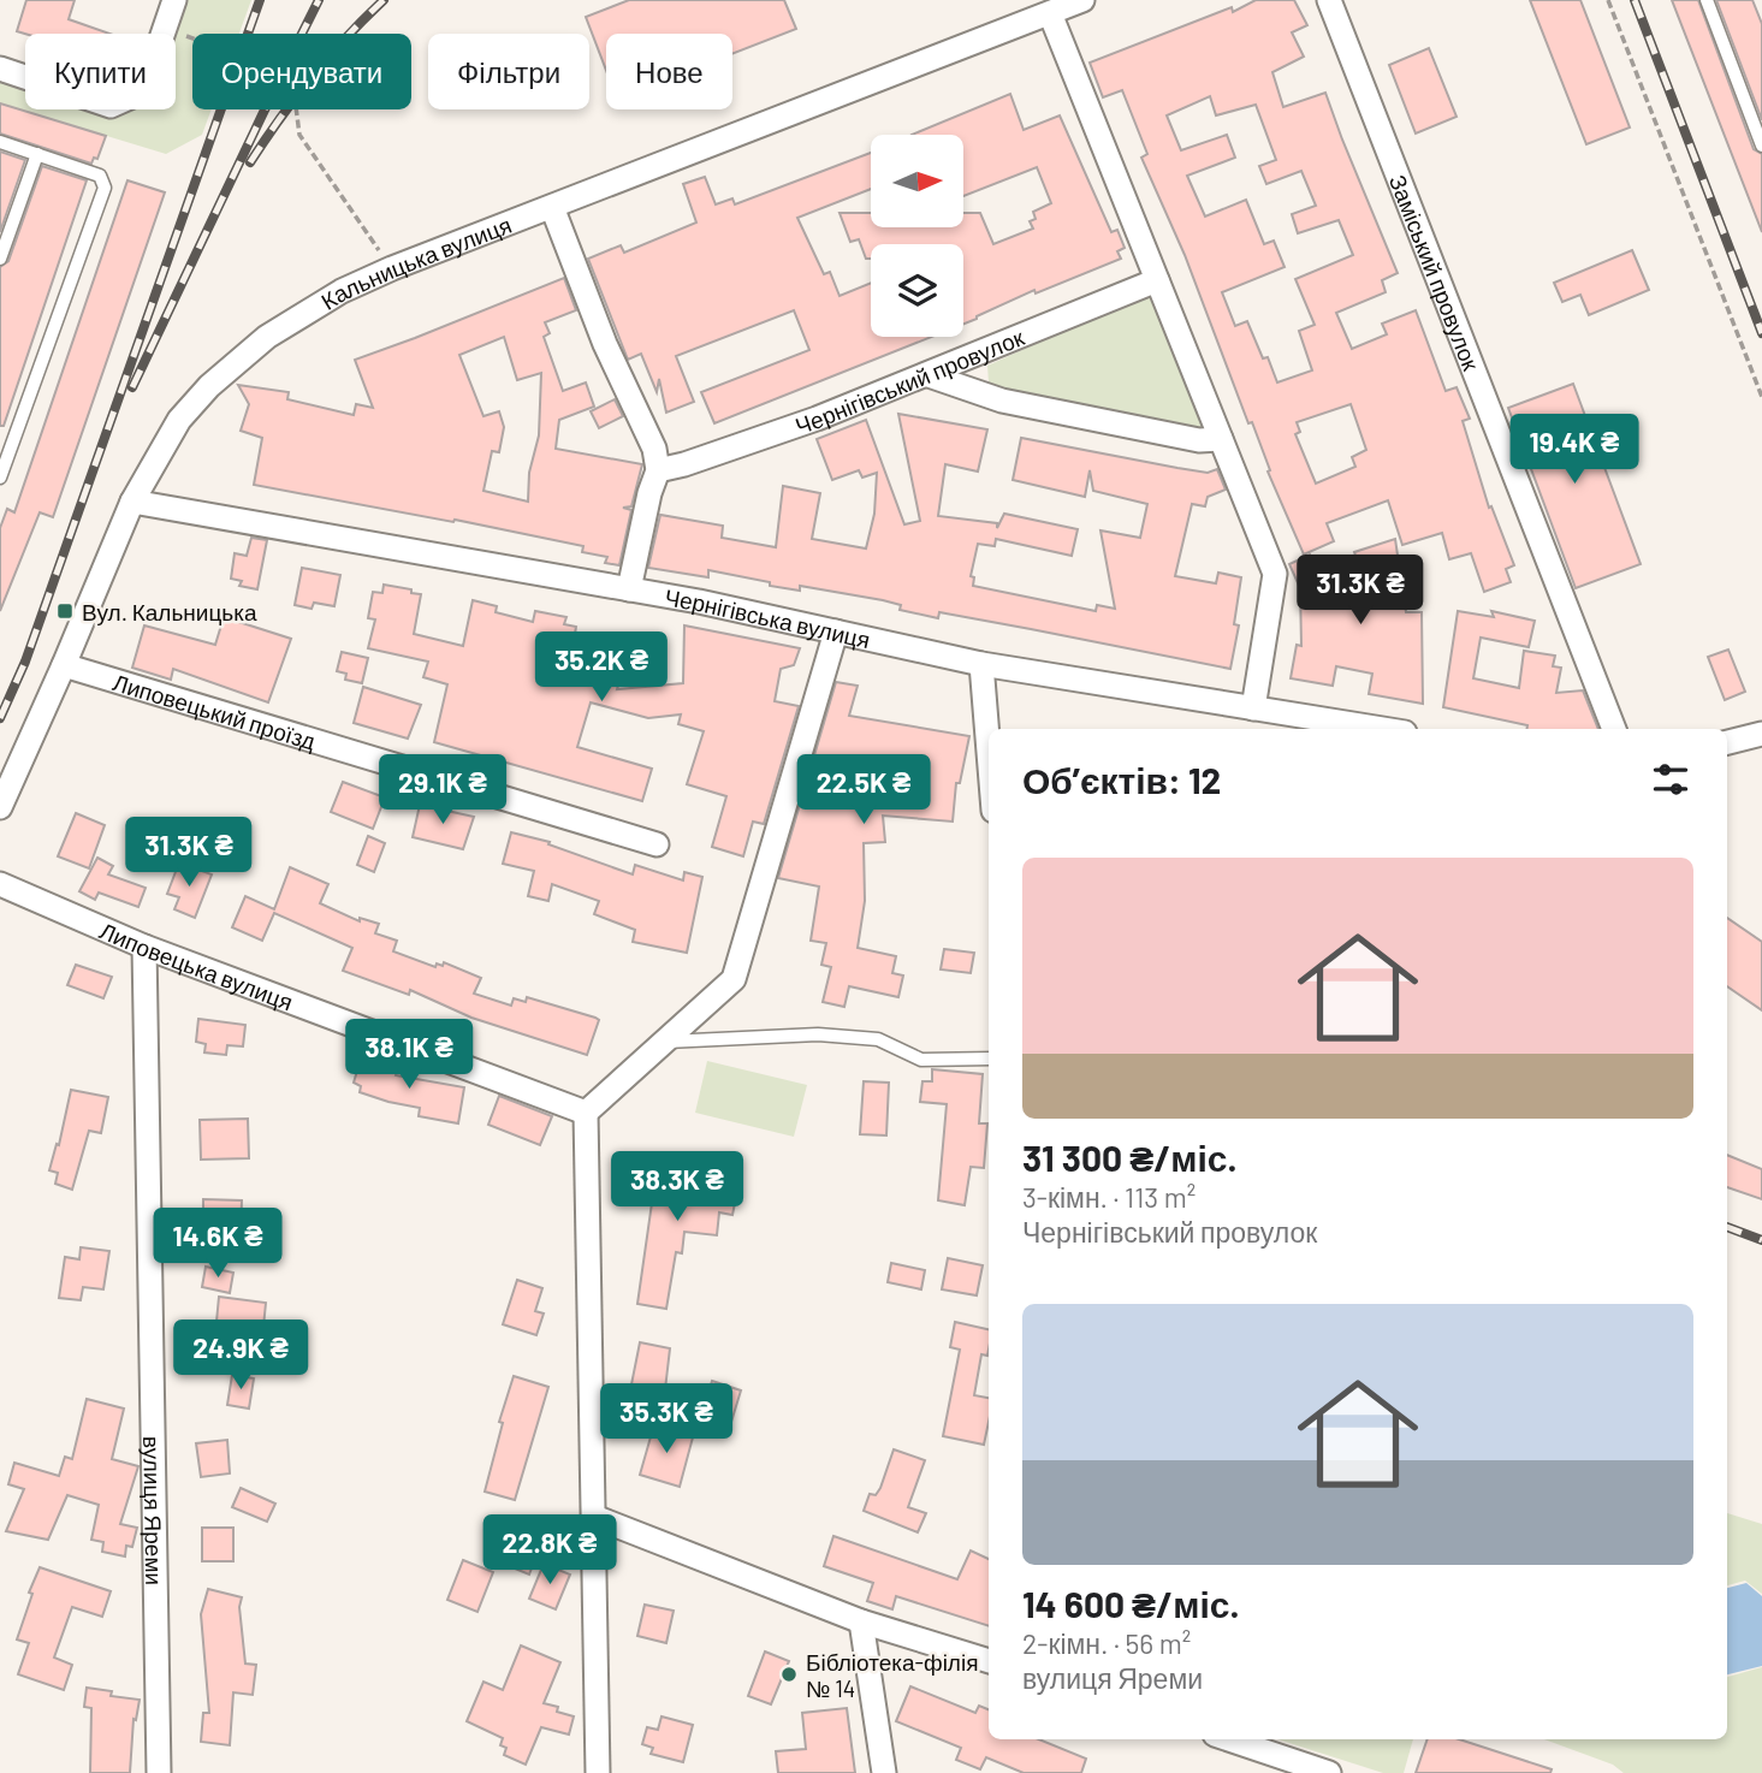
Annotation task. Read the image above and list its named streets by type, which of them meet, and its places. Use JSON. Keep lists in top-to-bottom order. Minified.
{"streets":{"street":["Кальницька вулиця","Заміський провулок","Чернігівський провулок","Чернігівська вулиця","Липовецький проїзд","Липовецька вулиця","вулиця Яреми"]},"crossings":[["Кальницька вулиця","Чернігівська вулиця"],["Кальницька вулиця","Липовецький проїзд"],["Липовецька вулиця","вулиця Яреми"]],"places":{"transit":["Вул. Кальницька"],"other":["Бібліотека-філія № 14"]},"north":"right","page":{"chip":["Купити","Орендувати","Фільтри","Нове"],"price":["19.4K ₴","31.3K ₴","35.2K ₴","29.1K ₴","22.5K ₴","31.3K ₴","38.1K ₴","38.3K ₴","14.6K ₴","24.9K ₴","35.3K ₴","22.8K ₴"],"heading":"Об’єктів: 12","list":[{"name":"31 300 ₴/міс.","note":"3-кімн. · 113 m² · Чернігівський провулок"},{"name":"14 600 ₴/міс.","note":"2-кімн. · 56 m² · вулиця Яреми"}]}}
